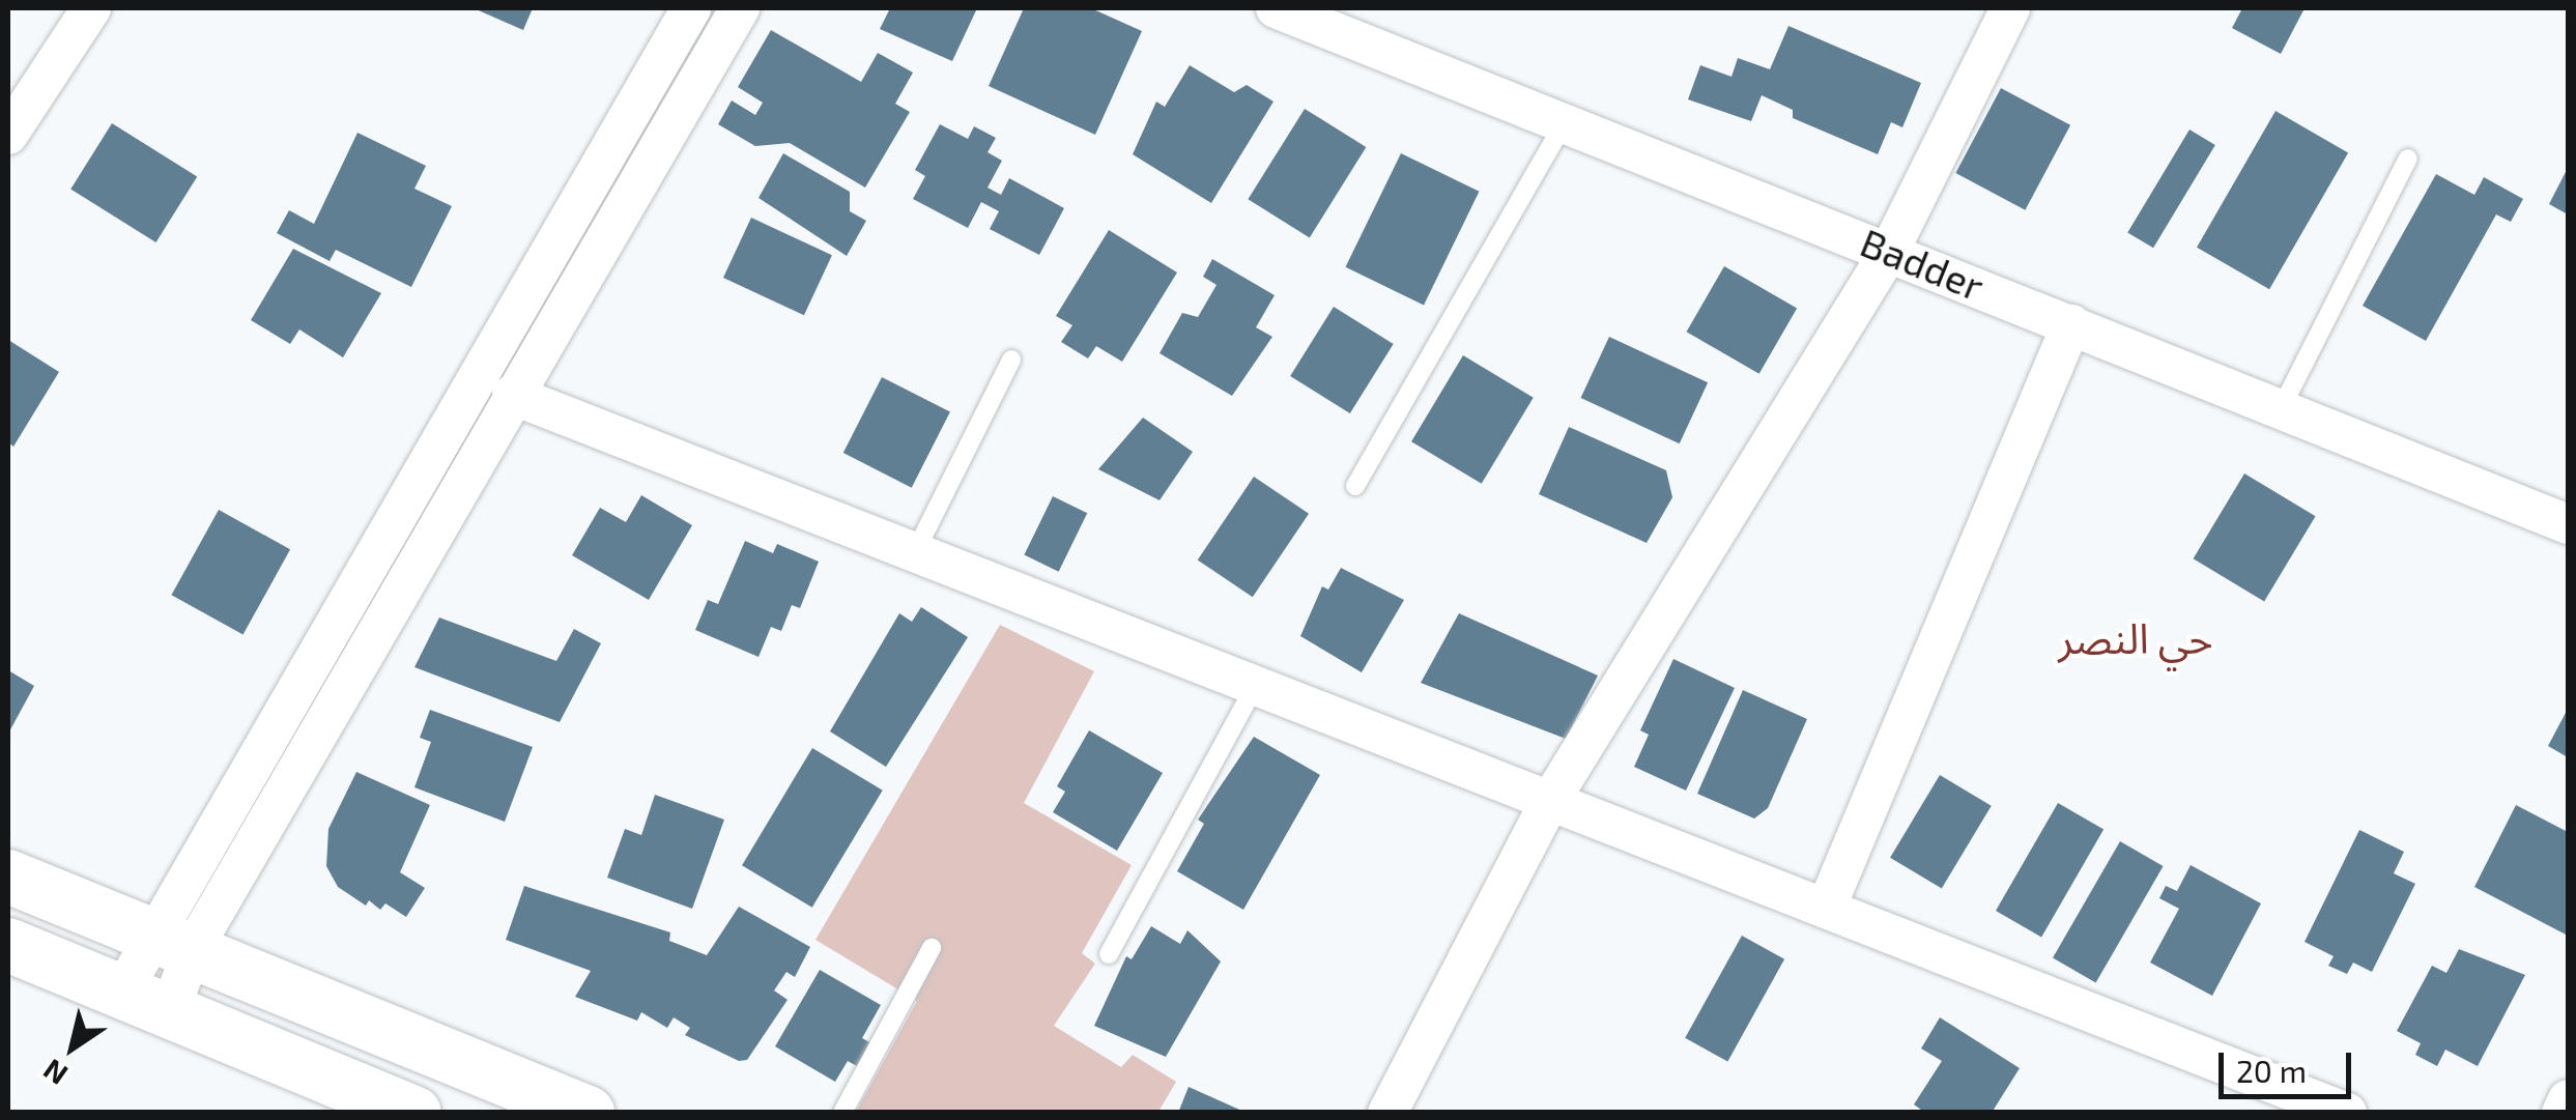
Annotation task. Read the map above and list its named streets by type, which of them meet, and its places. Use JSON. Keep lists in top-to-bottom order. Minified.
{"streets":{"street":["Badder"]},"districts":["حي النصر"],"scale_bar":"20 m","north":"bottom left"}
